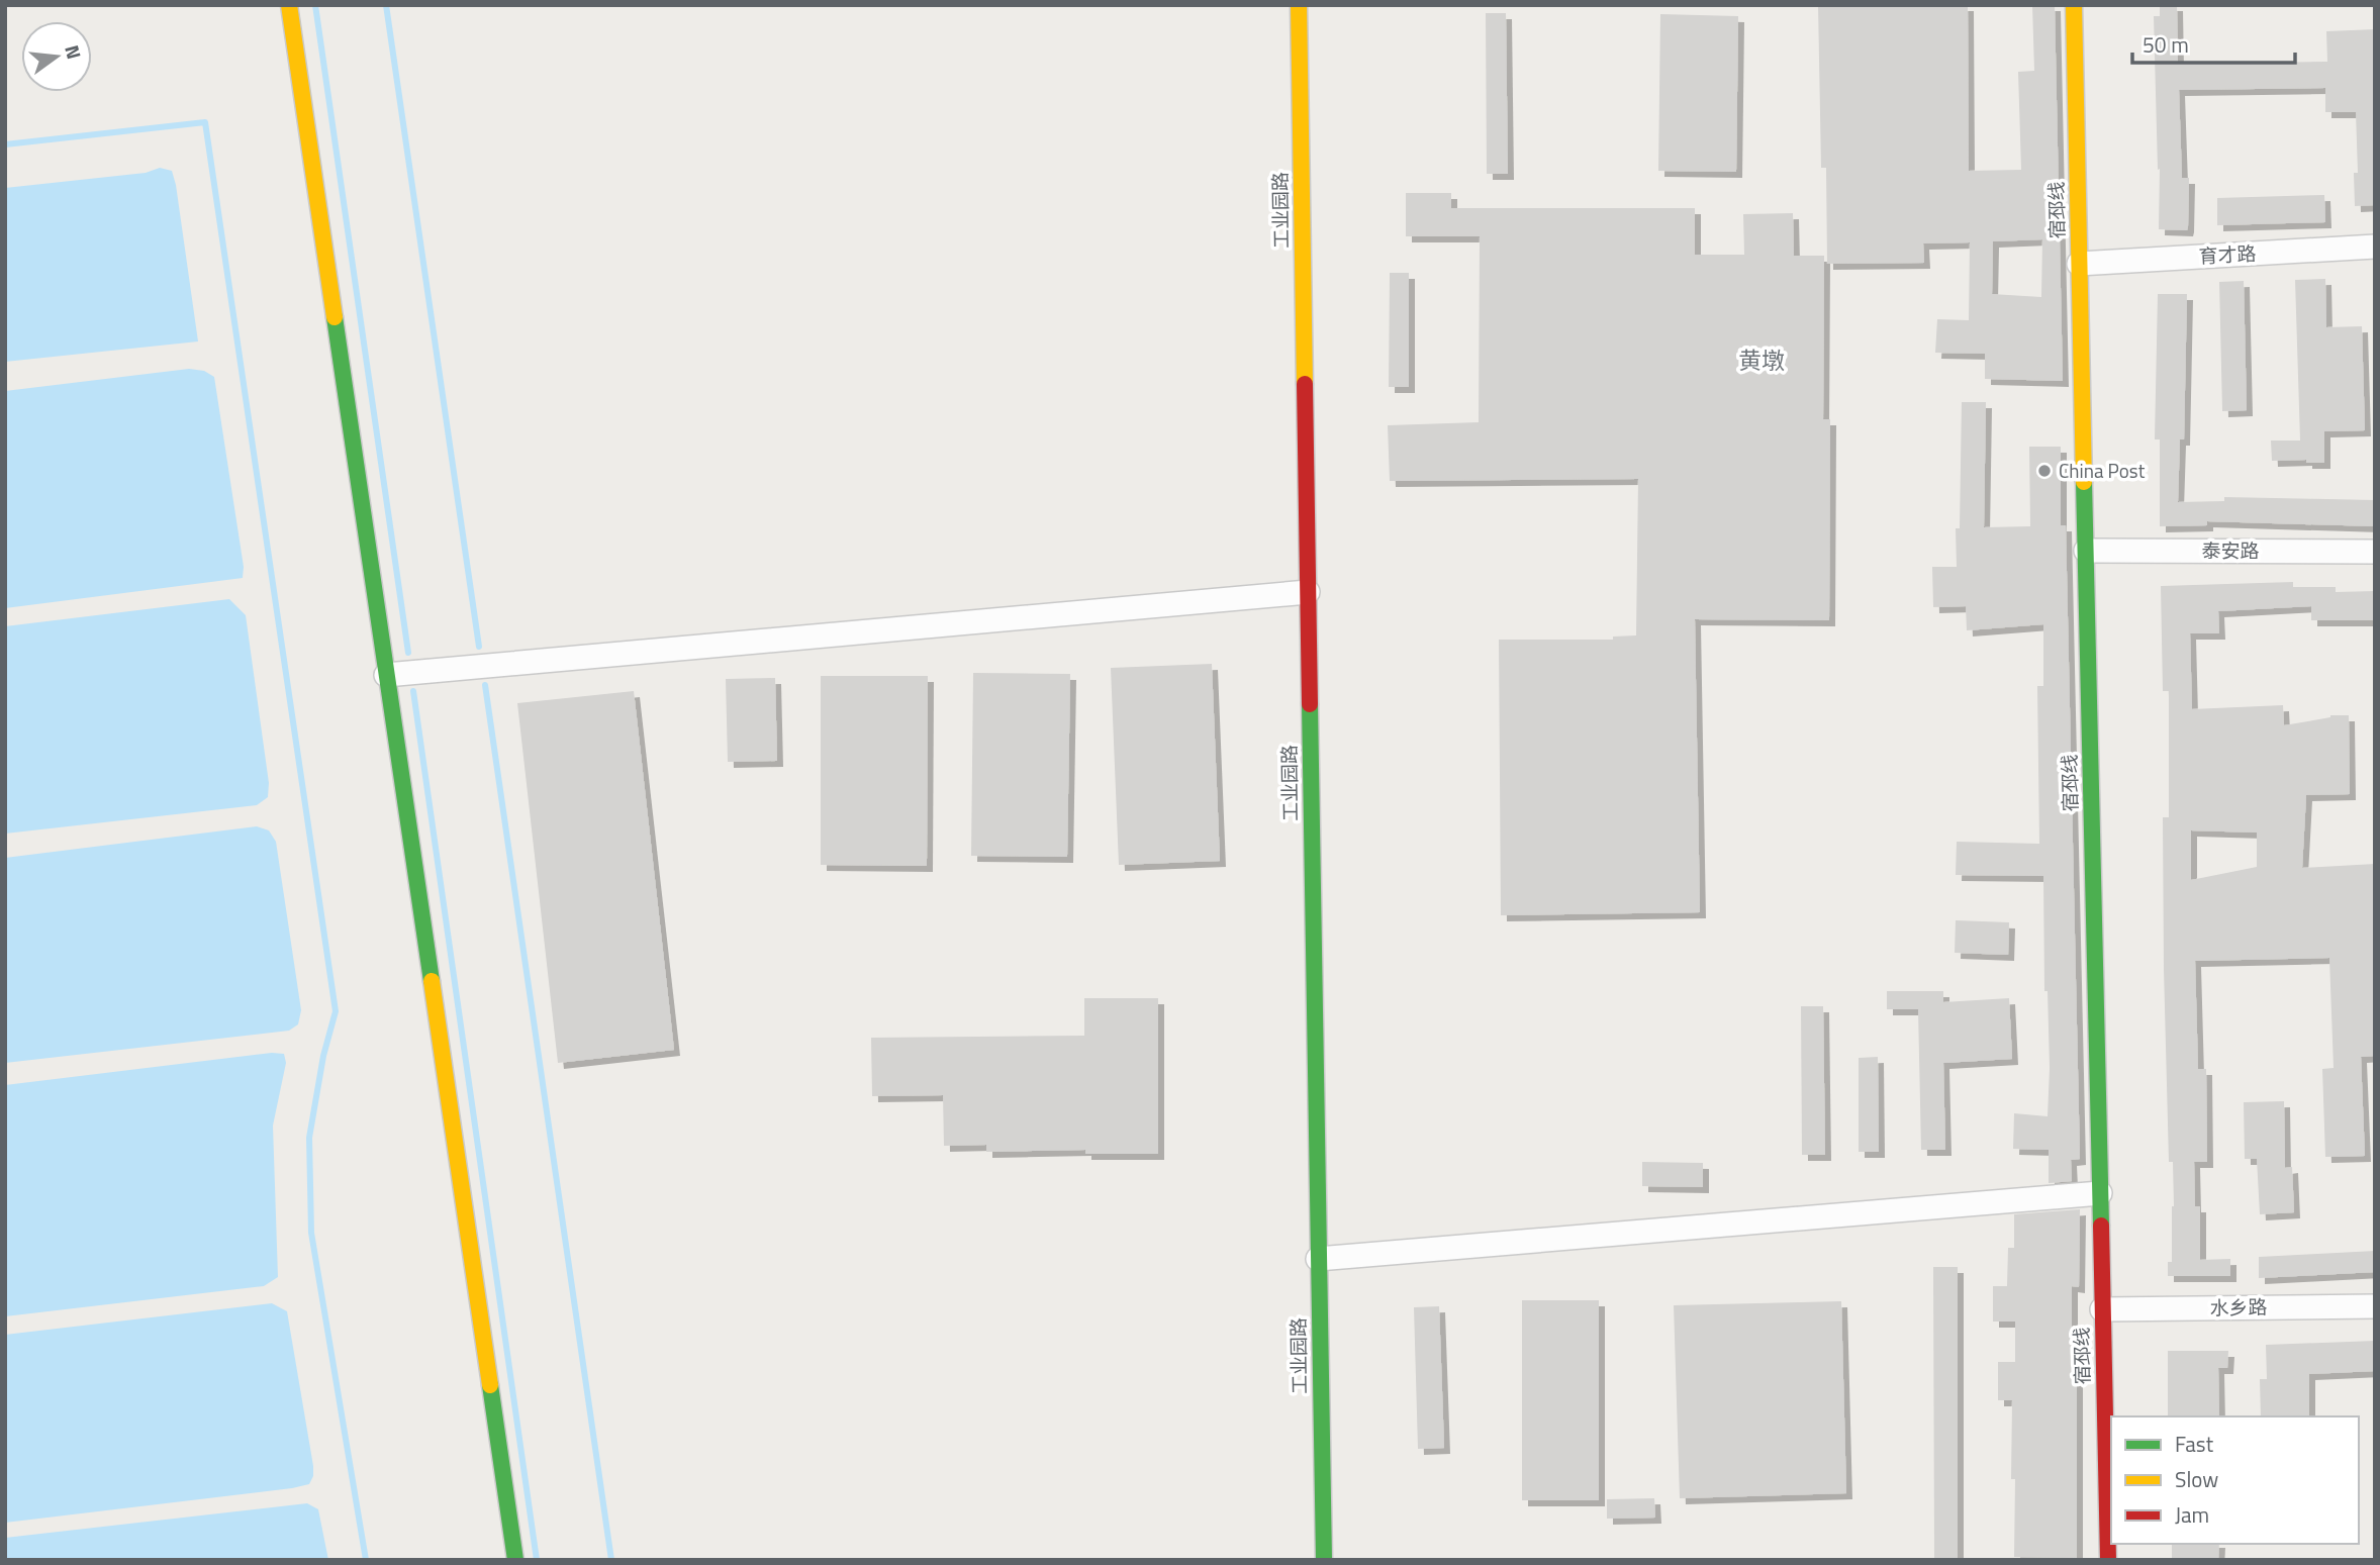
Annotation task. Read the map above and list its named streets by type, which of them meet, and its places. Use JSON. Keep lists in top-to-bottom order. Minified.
{"streets":{"street":["工业园路","宿邳线","育才路","泰安路","水乡路"]},"crossings":[["宿邳线","育才路"],["宿邳线","泰安路"],["宿邳线","水乡路"]],"districts":["黄墩"],"places":["China Post"],"legend":["Fast","Slow","Jam"],"scale_bar":"50 m","north":"right"}
